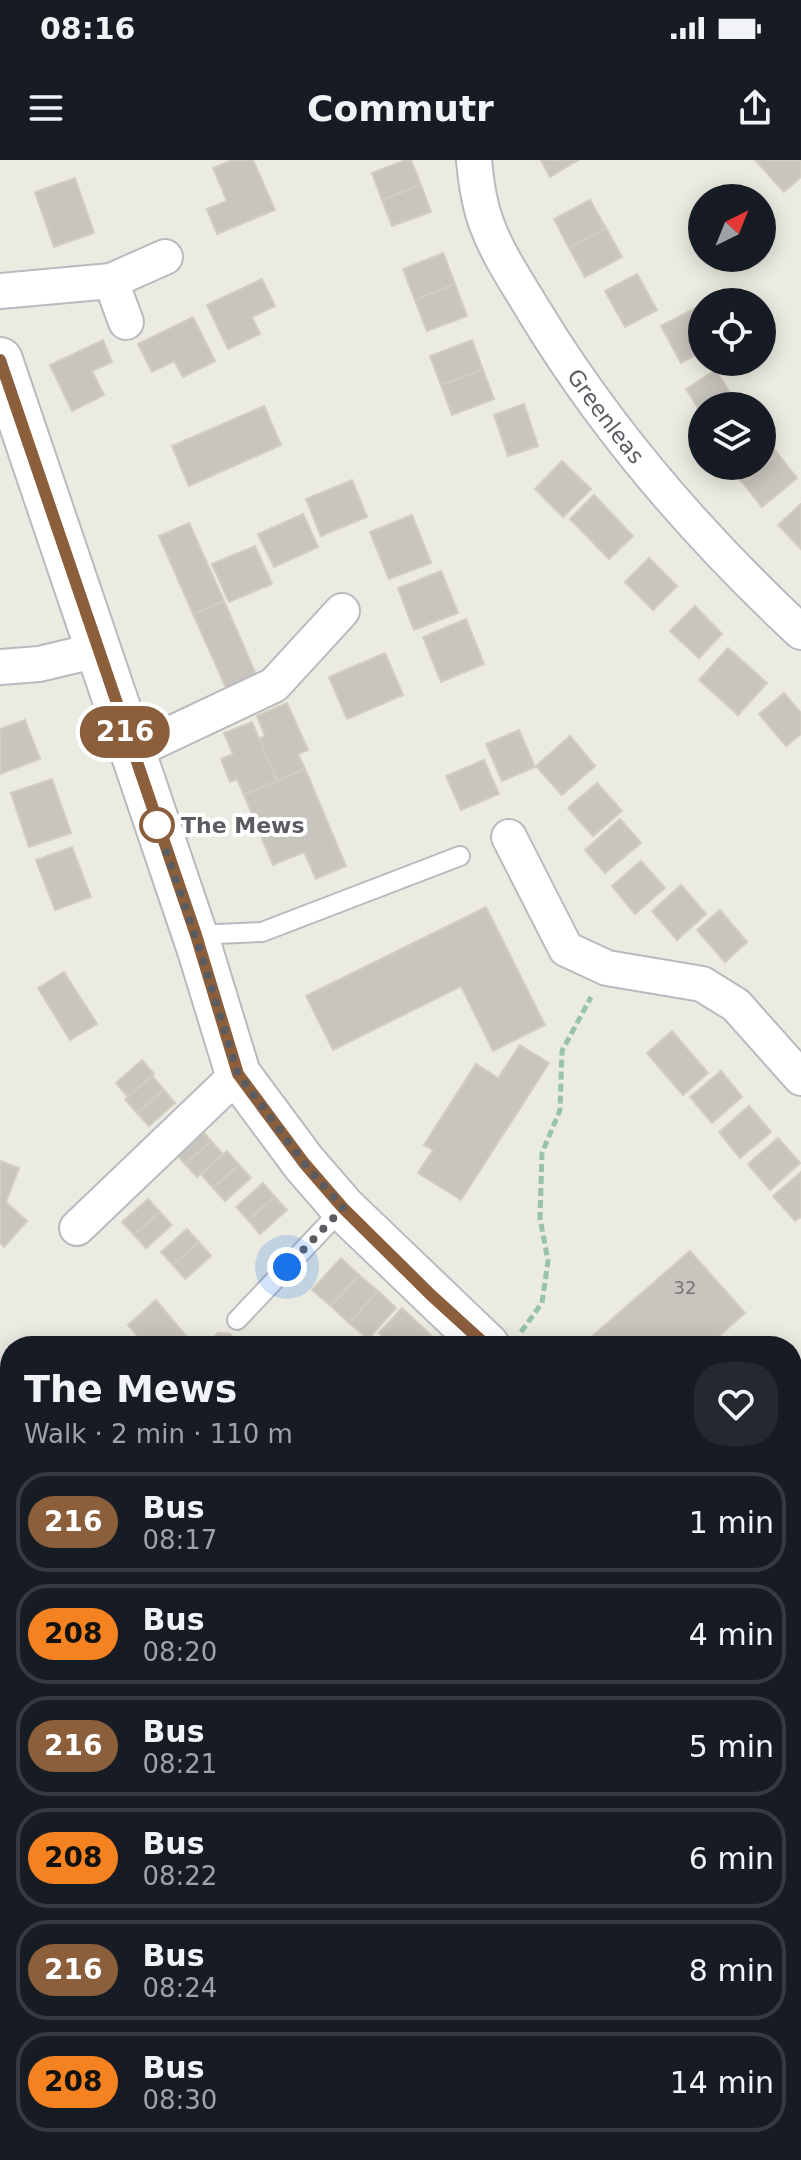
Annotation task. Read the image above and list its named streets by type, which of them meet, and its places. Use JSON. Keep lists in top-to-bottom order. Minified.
{"streets":{"street":["Greenleas"]},"places":["The Mews"],"lines":["bus line 216"],"house_numbers":["32"],"north":"top right","page":{"status":"08:16","header":"Commutr","on_map":"216","heading":["The Mews","Walk · 2 min · 110 m"],"list":[{"mark":"216","name":"Bus","note":"08:17","value":"1 min"},{"mark":"208","name":"Bus","note":"08:20","value":"4 min"},{"mark":"216","name":"Bus","note":"08:21","value":"5 min"},{"mark":"208","name":"Bus","note":"08:22","value":"6 min"},{"mark":"216","name":"Bus","note":"08:24","value":"8 min"},{"mark":"208","name":"Bus","note":"08:30","value":"14 min"}]}}
